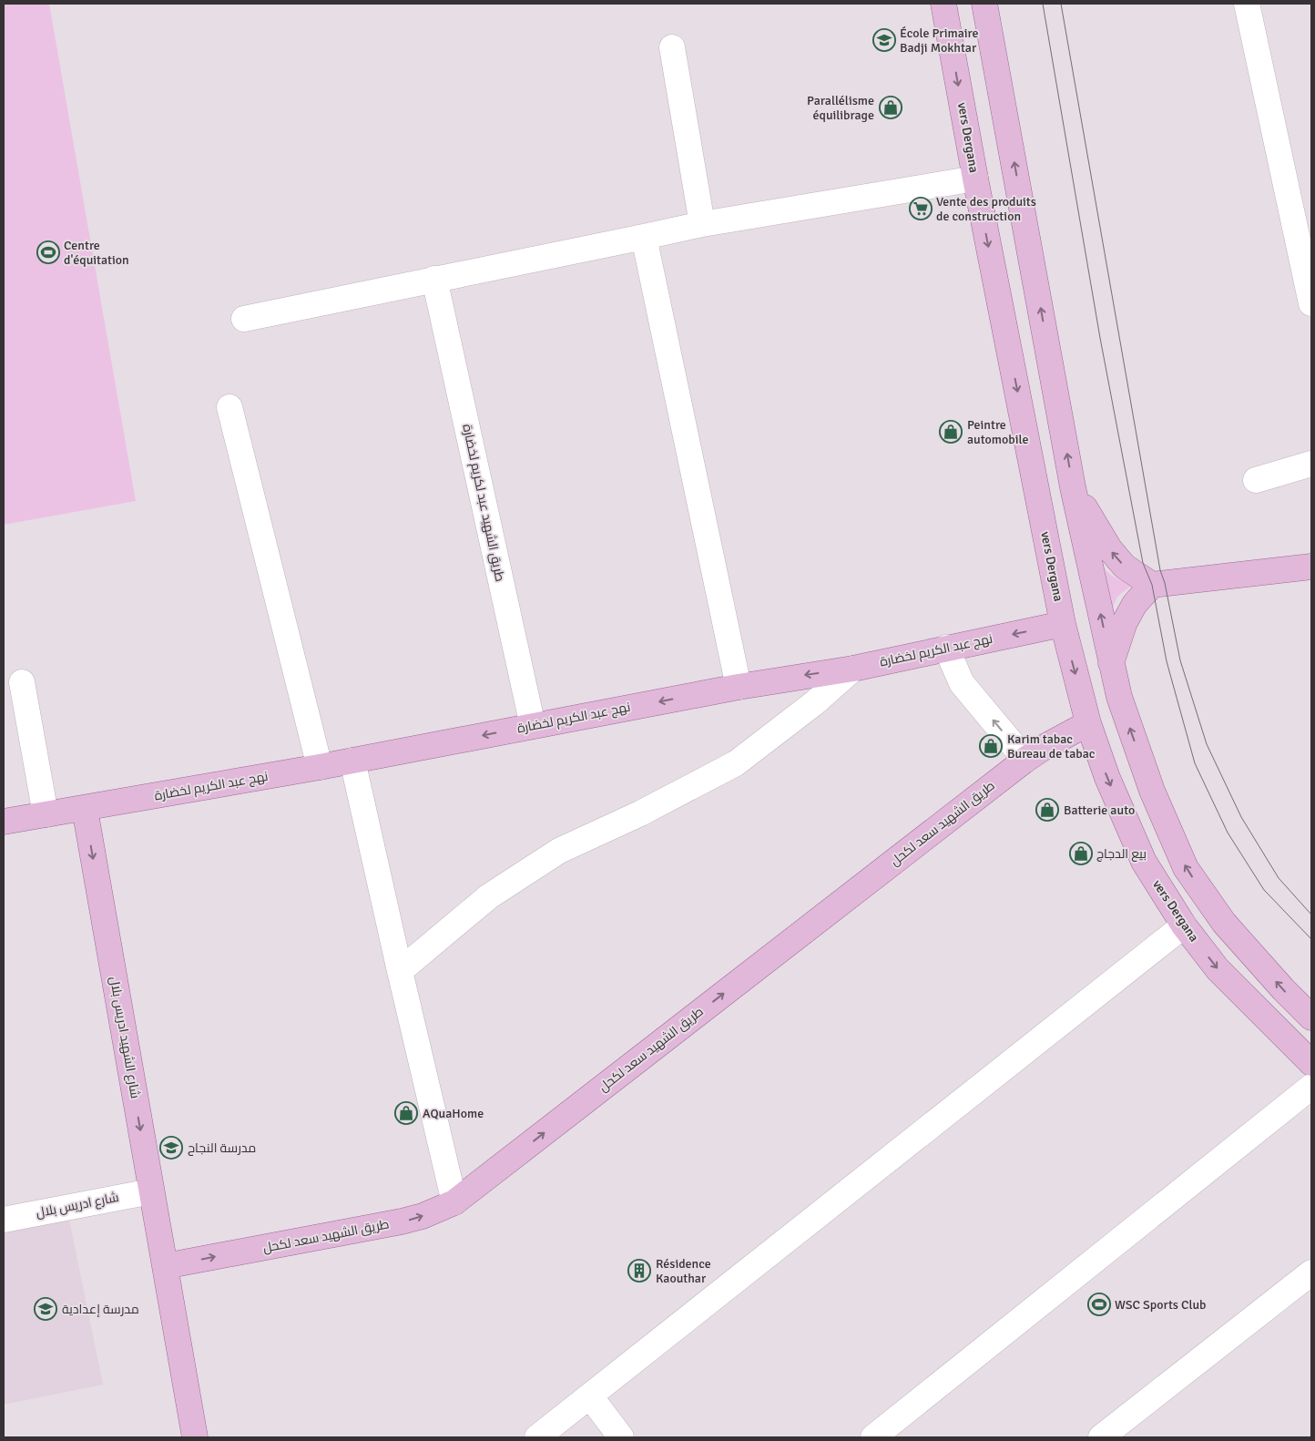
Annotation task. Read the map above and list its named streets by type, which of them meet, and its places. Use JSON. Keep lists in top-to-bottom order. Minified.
{"streets":{"main road":["vers Dergana","نهج عبد الكريم لخضارة","طريق الشهيد سعد لكحل","شارع الشهيد ادريس بلال"],"street":["طريق الشهيد عبد لكريم لخضارة","شارع ادريس بلال"]},"crossings":[["vers Dergana","نهج عبد الكريم لخضارة"],["vers Dergana","طريق الشهيد سعد لكحل"],["طريق الشهيد عبد لكريم لخضارة","نهج عبد الكريم لخضارة"],["نهج عبد الكريم لخضارة","شارع الشهيد ادريس بلال"],["طريق الشهيد سعد لكحل","شارع الشهيد ادريس بلال"],["شارع الشهيد ادريس بلال","شارع ادريس بلال"]],"one_way":["نهج عبد الكريم لخضارة","طريق الشهيد سعد لكحل","شارع الشهيد ادريس بلال"],"places":{"school or university":["École Primaire Badji Mokhtar","مدرسة النجاح","مدرسة إعدادية"],"shop":["Parallélisme équilibrage","Peintre automobile","Karim tabac Bureau de tabac","Batterie auto","بيع الدجاج","AQuaHome"],"supermarket":["Vente des produits de construction"],"sports":["Centre d'équitation","WSC Sports Club"],"building":["Résidence Kaouthar"]}}
